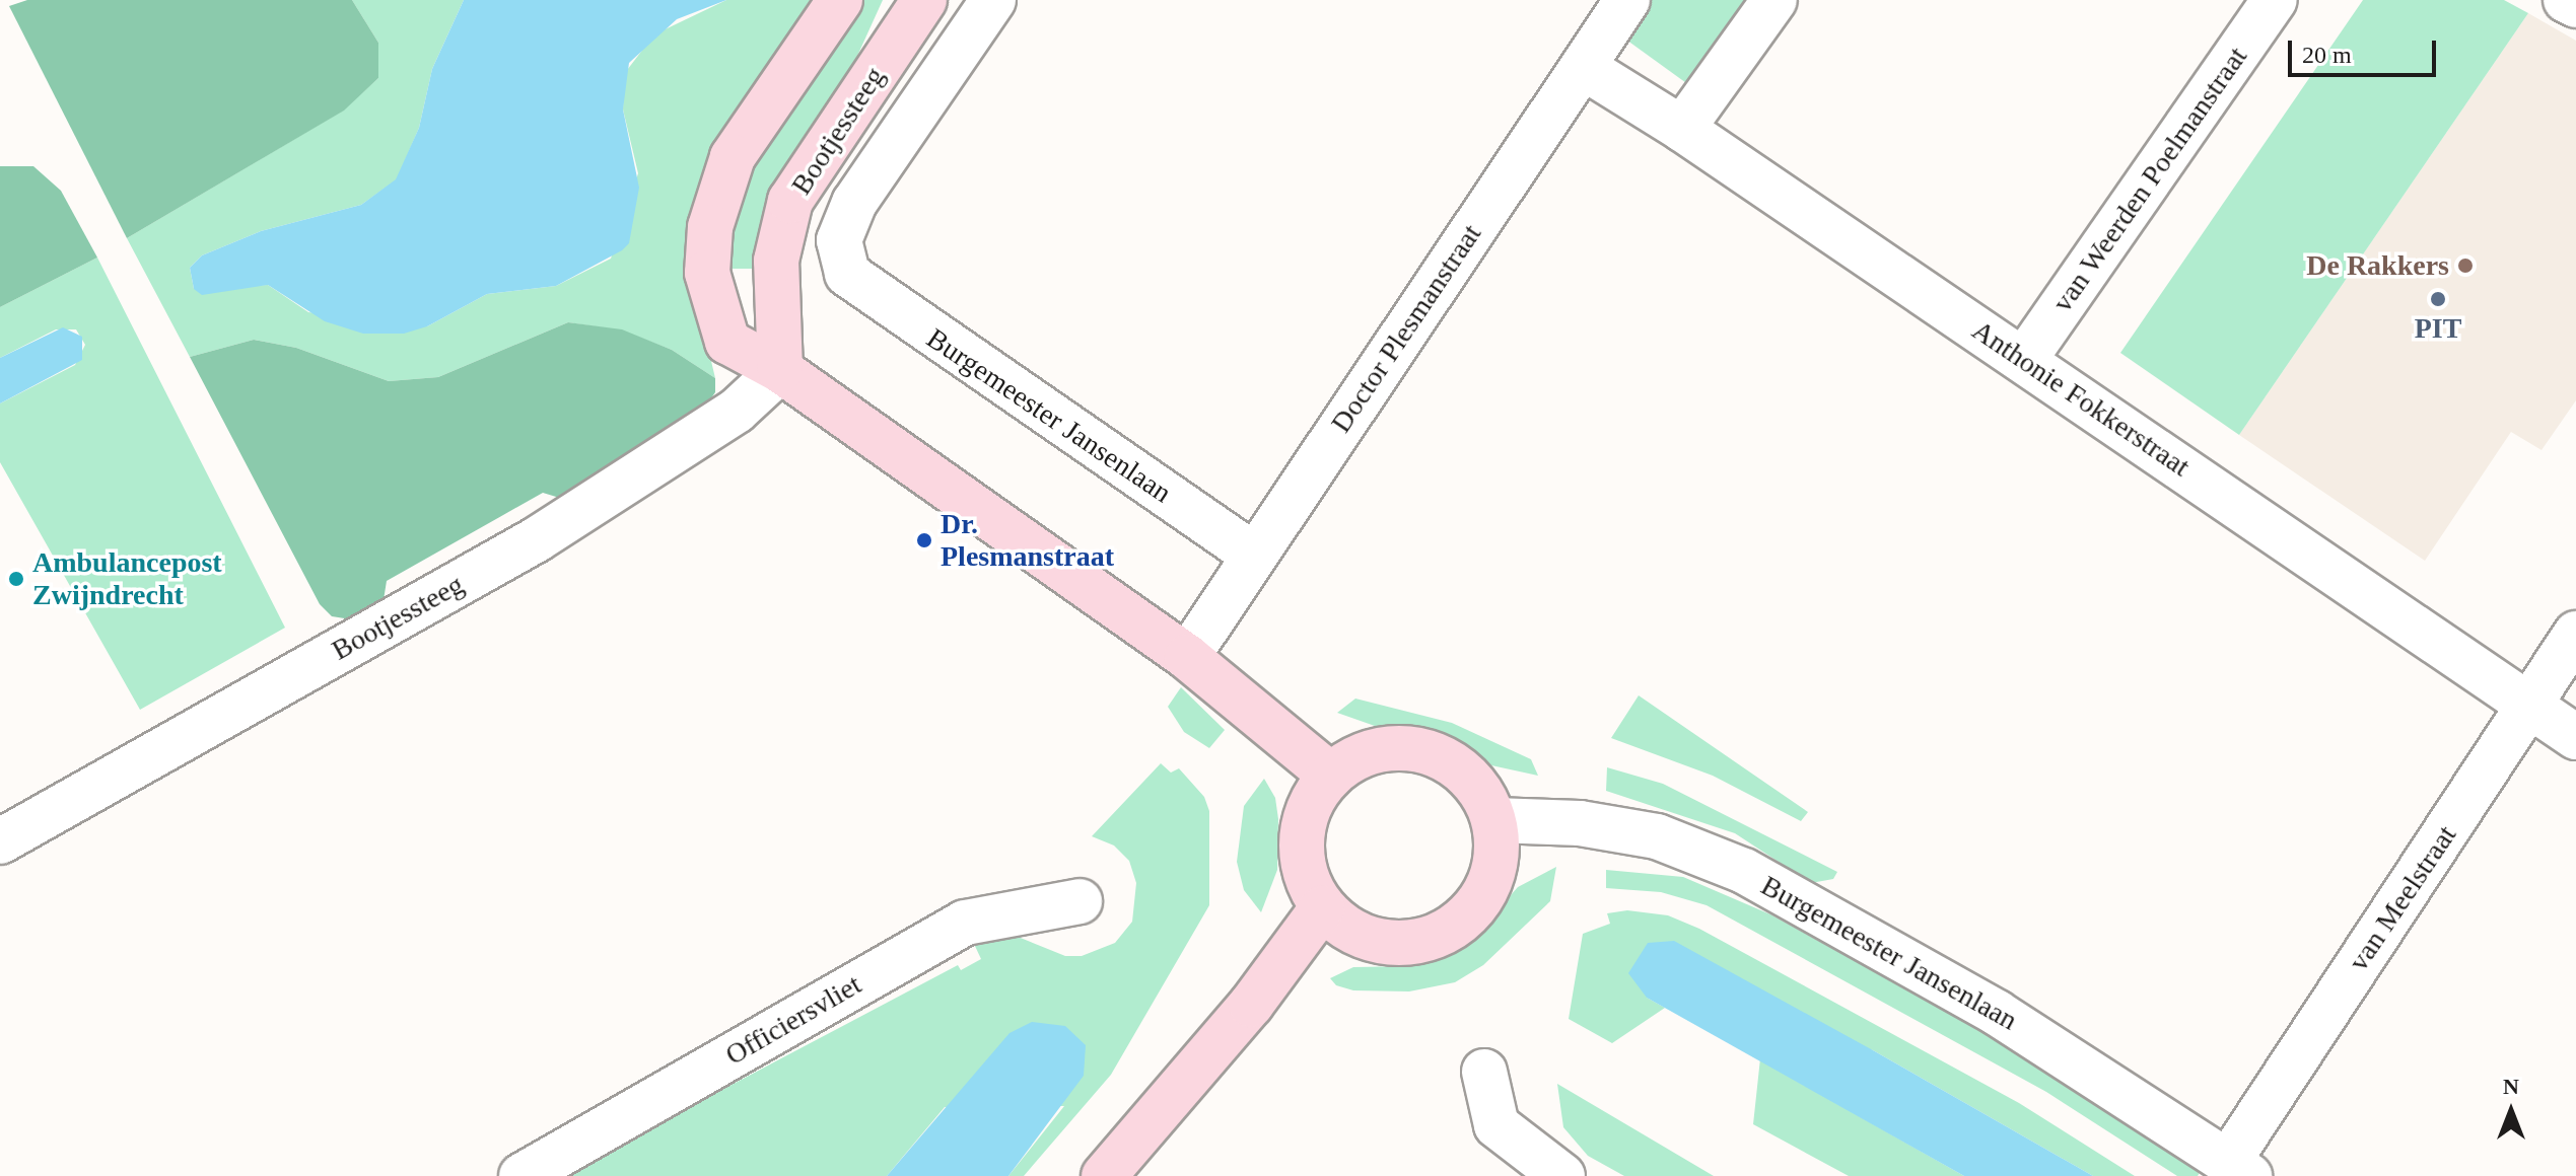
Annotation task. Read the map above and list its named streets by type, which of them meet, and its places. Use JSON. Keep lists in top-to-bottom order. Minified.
{"streets":{"main road":["Bootjessteeg"],"street":["van Weerden Poelmanstraat","Doctor Plesmanstraat","Anthonie Fokkerstraat","Burgemeester Jansenlaan","van Meelstraat","Officiersvliet"]},"crossings":[["Bootjessteeg","Burgemeester Jansenlaan"],["van Weerden Poelmanstraat","Anthonie Fokkerstraat"],["Doctor Plesmanstraat","Anthonie Fokkerstraat"],["Doctor Plesmanstraat","Burgemeester Jansenlaan"],["Anthonie Fokkerstraat","van Meelstraat"],["Burgemeester Jansenlaan","van Meelstraat"]],"places":["De Rakkers","PIT","Dr. Plesmanstraat","Ambulancepost Zwijndrecht"],"scale_bar":"20 m","north":"top"}
